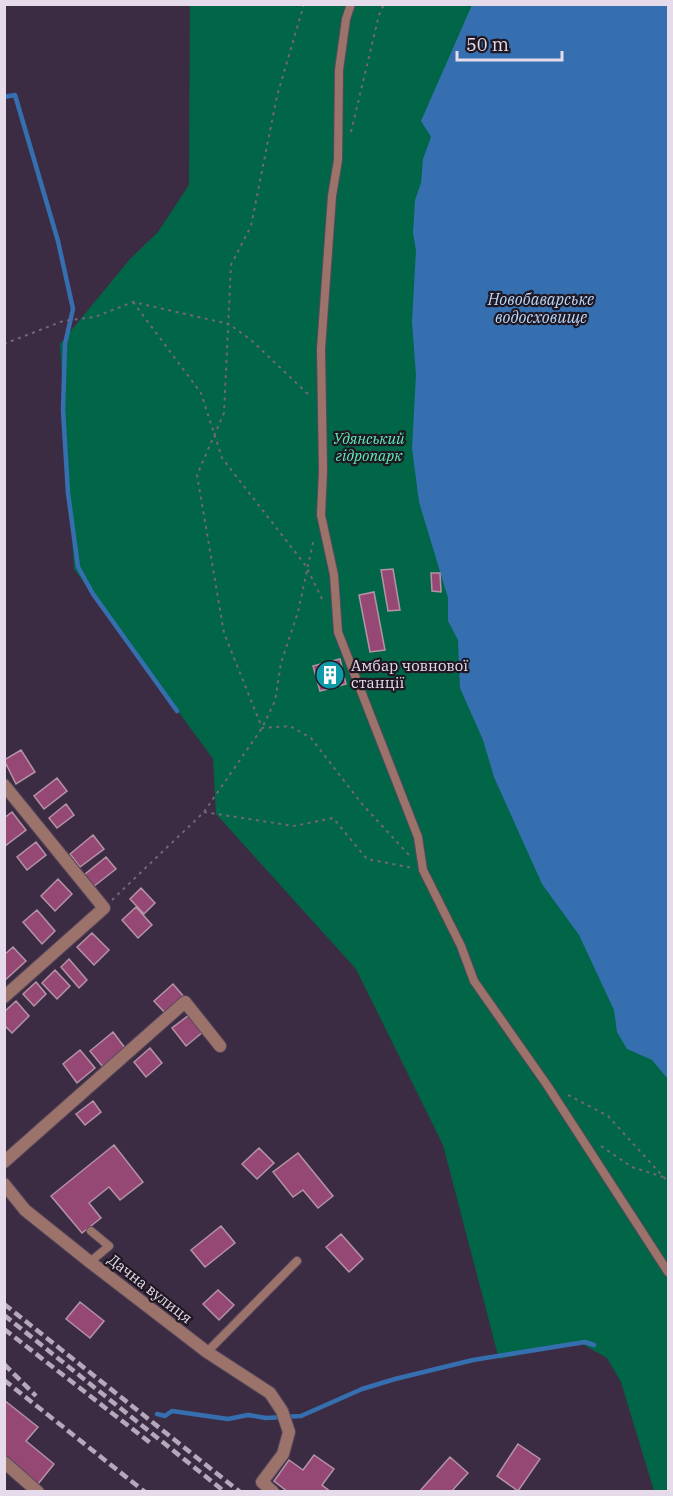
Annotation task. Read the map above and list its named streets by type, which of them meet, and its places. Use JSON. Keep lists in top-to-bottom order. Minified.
{"streets":{"street":["Дачна вулиця"]},"water":["Новобаварське водосховище"],"parks":["Удянський гідропарк"],"places":{"building":["Амбар човнової станції"]},"scale_bar":"50 m"}
